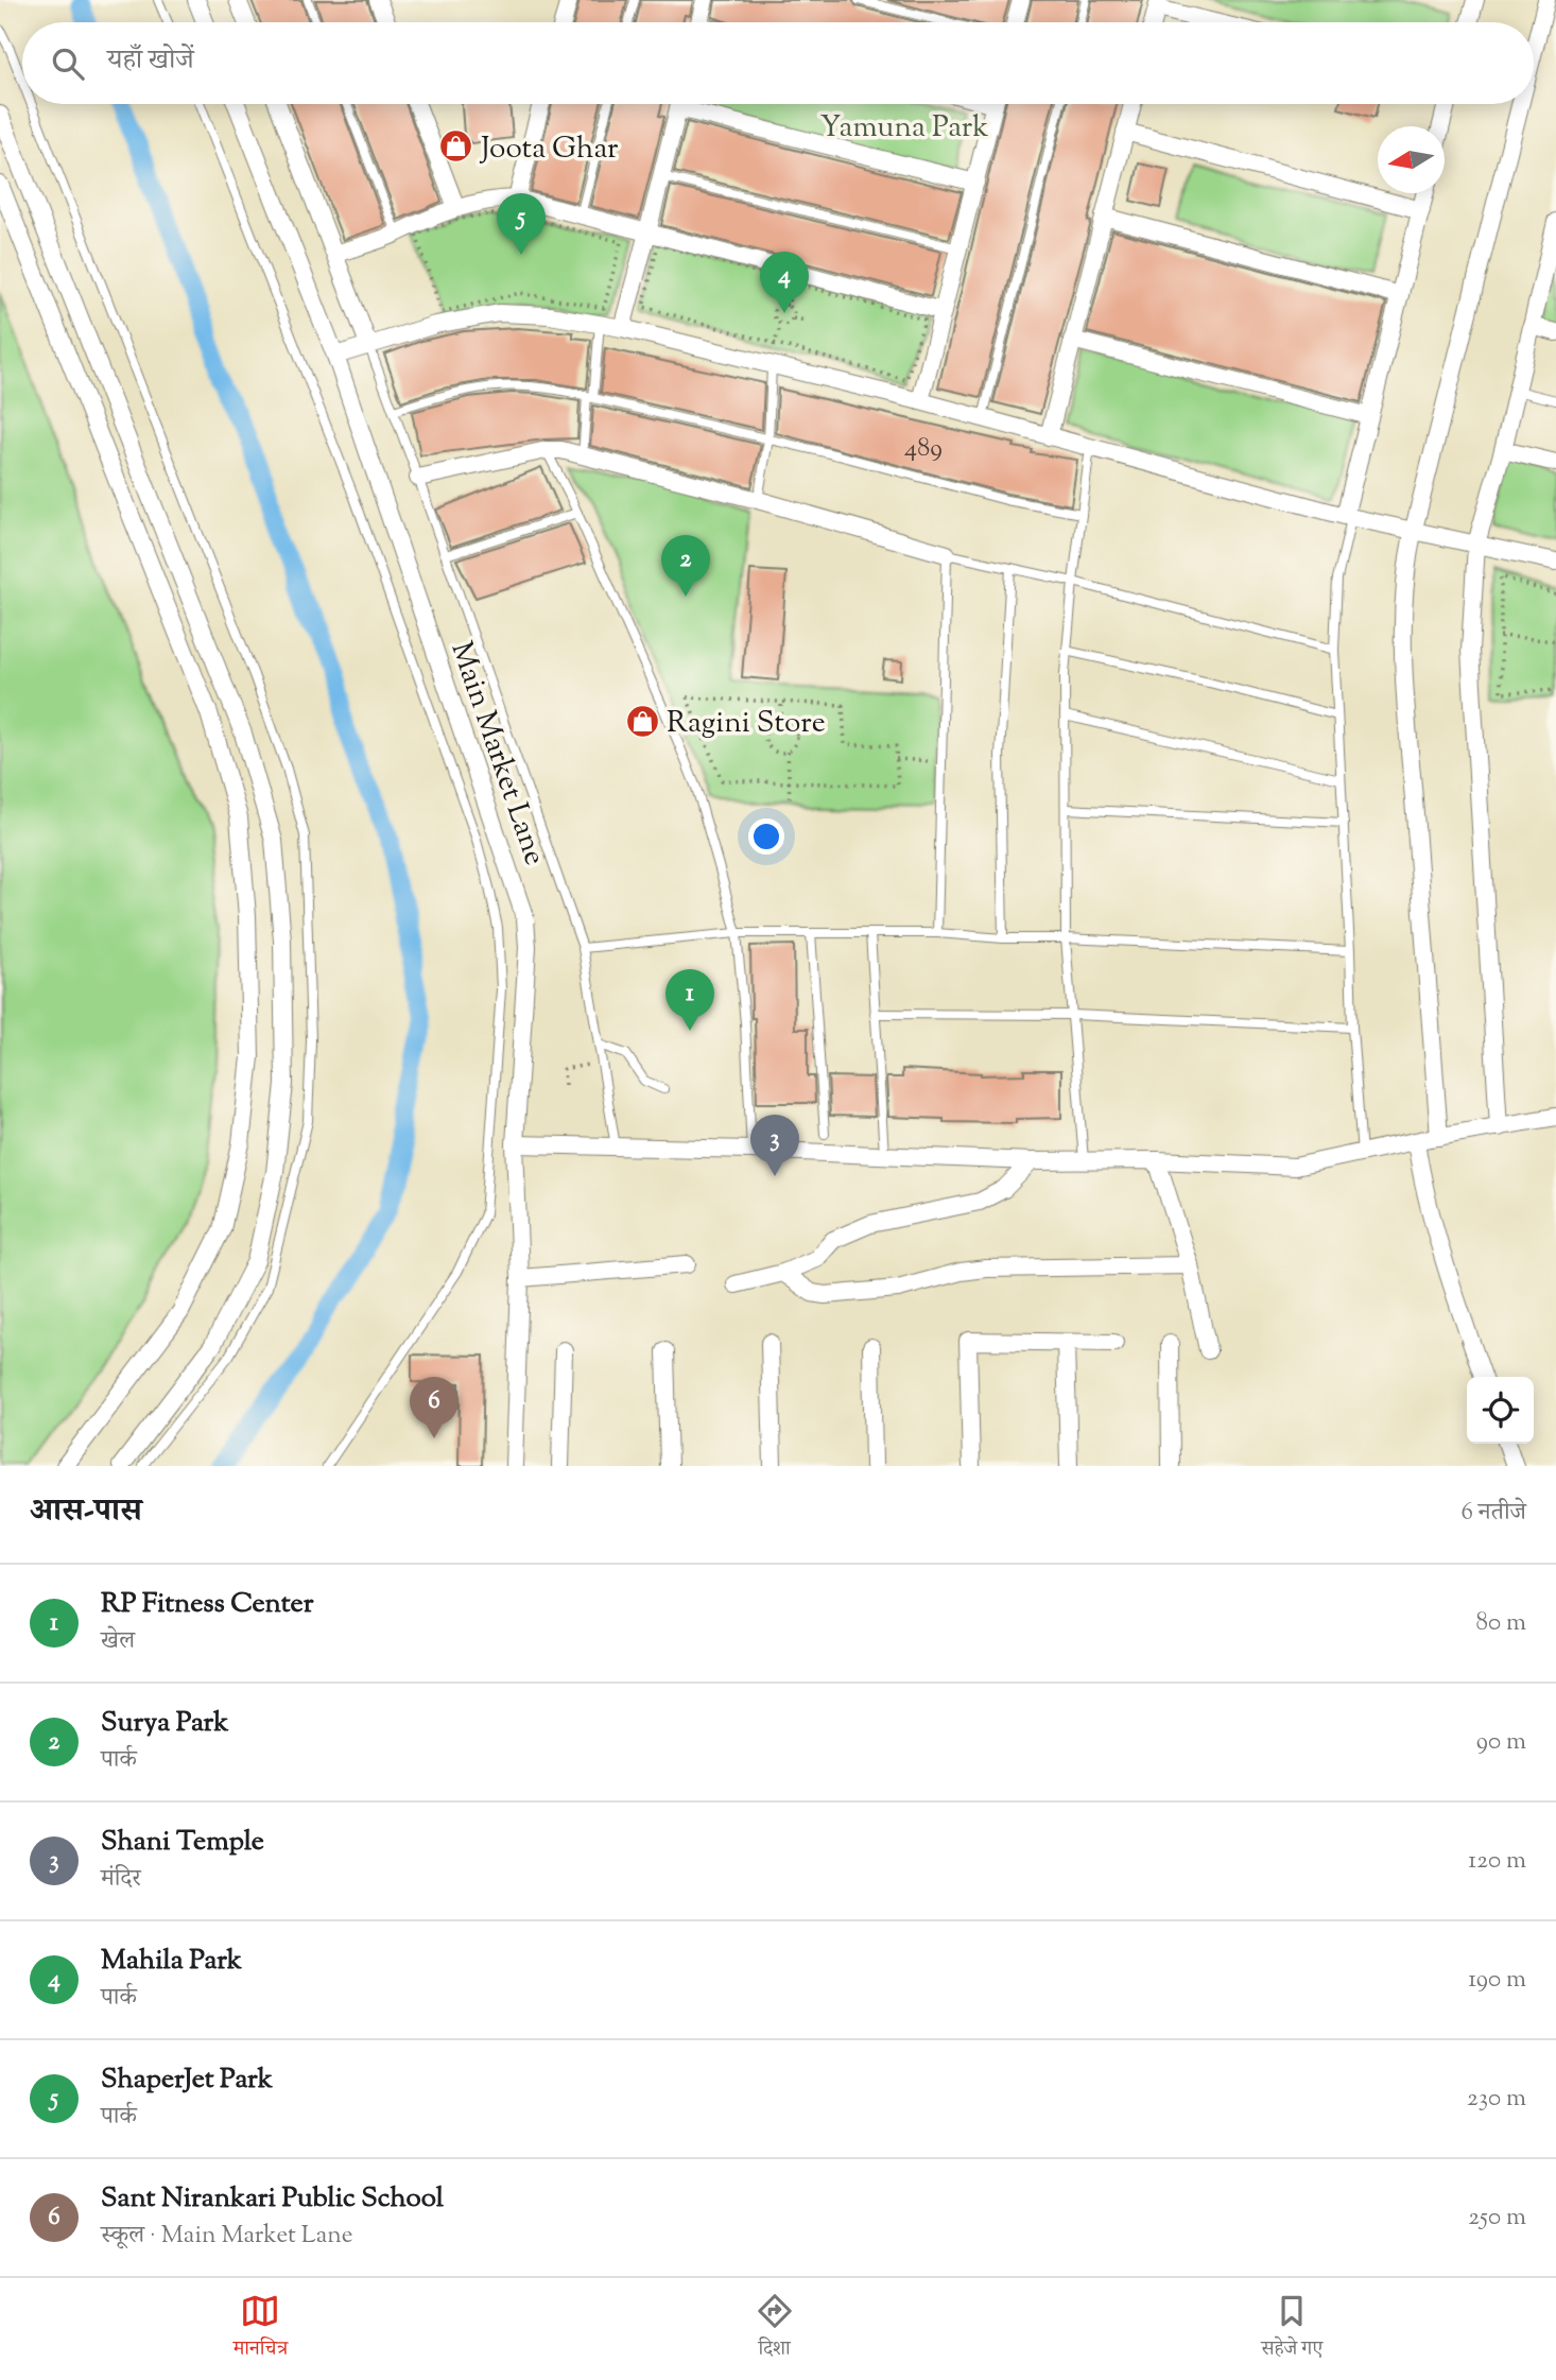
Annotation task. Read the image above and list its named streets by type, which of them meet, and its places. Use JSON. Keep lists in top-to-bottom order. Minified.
{"streets":{"street":["Main Market Lane"]},"parks":["Yamuna Park"],"places":{"shop":["Joota Ghar","Ragini Store"]},"house_numbers":["489"],"north":"left","page":{"search":"यहाँ खोजें","pins":["5","4","2","1","3","6"],"heading":["आस-पास","6 नतीजे"],"list":[{"mark":"1","name":"RP Fitness Center","note":"खेल","value":"80 m"},{"mark":"2","name":"Surya Park","note":"पार्क","value":"90 m"},{"mark":"3","name":"Shani Temple","note":"मंदिर","value":"120 m"},{"mark":"4","name":"Mahila Park","note":"पार्क","value":"190 m"},{"mark":"5","name":"ShaperJet Park","note":"पार्क","value":"230 m"},{"mark":"6","name":"Sant Nirankari Public School","note":"स्कूल · Main Market Lane","value":"250 m"}],"nav":["मानचित्र","दिशा","सहेजे गए"]}}
